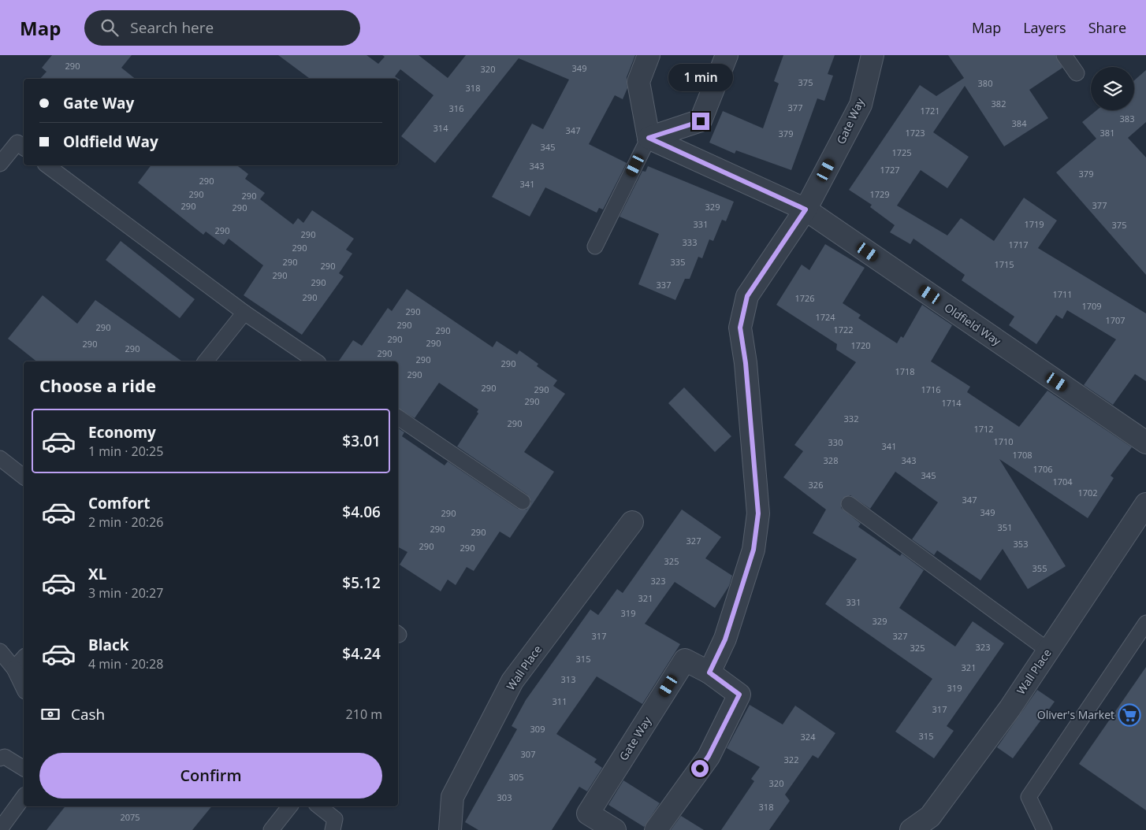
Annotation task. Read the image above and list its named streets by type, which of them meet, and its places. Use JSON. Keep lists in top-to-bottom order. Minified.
{"streets":{"street":["Gate Way","Oldfield Way","Wall Place"]},"crossings":[["Gate Way","Oldfield Way"]],"places":{"supermarket":["Oliver's Market"]},"house_numbers":["290","349","320","375","380","318","382","377","316","1721","383","384","314","347","1723","381","379","345","1725","343","1727","379","290","341","290","1729","290","377","290","329","290","331","1719","375","290","290","333","1717","290","290","335","1715","290","290","290","337","1711","290","1726","1709","290","1724","1707","290","290","1722","290","290","290","290","1720","290","290","290","290","1718","290","290","290","1716","290","1714","332","290","1712","1710","330","341","1708","328","343","1706","345","1704","326","1702","347","349","290","351","290","290","327","353","290","290","325","355","323","321","331","319","329","317","327","323","325","315","321","313","319","311","317","309","315","324","307","322","305","320","303","318","2075"],"page":{"header":"Map","search":"Search here","nav":["Map","Layers","Share"],"bubble":"1 min","banner":["Gate Way","Oldfield Way"],"heading":"Choose a ride","list":[{"name":"Economy","note":"1 min · 20:25","value":"$3.01"},{"name":"Comfort","note":"2 min · 20:26","value":"$4.06"},{"name":"XL","note":"3 min · 20:27","value":"$5.12"},{"name":"Black","note":"4 min · 20:28","value":"$4.24"}],"pay":["Cash","210 m"],"buttons":"Confirm"}}
